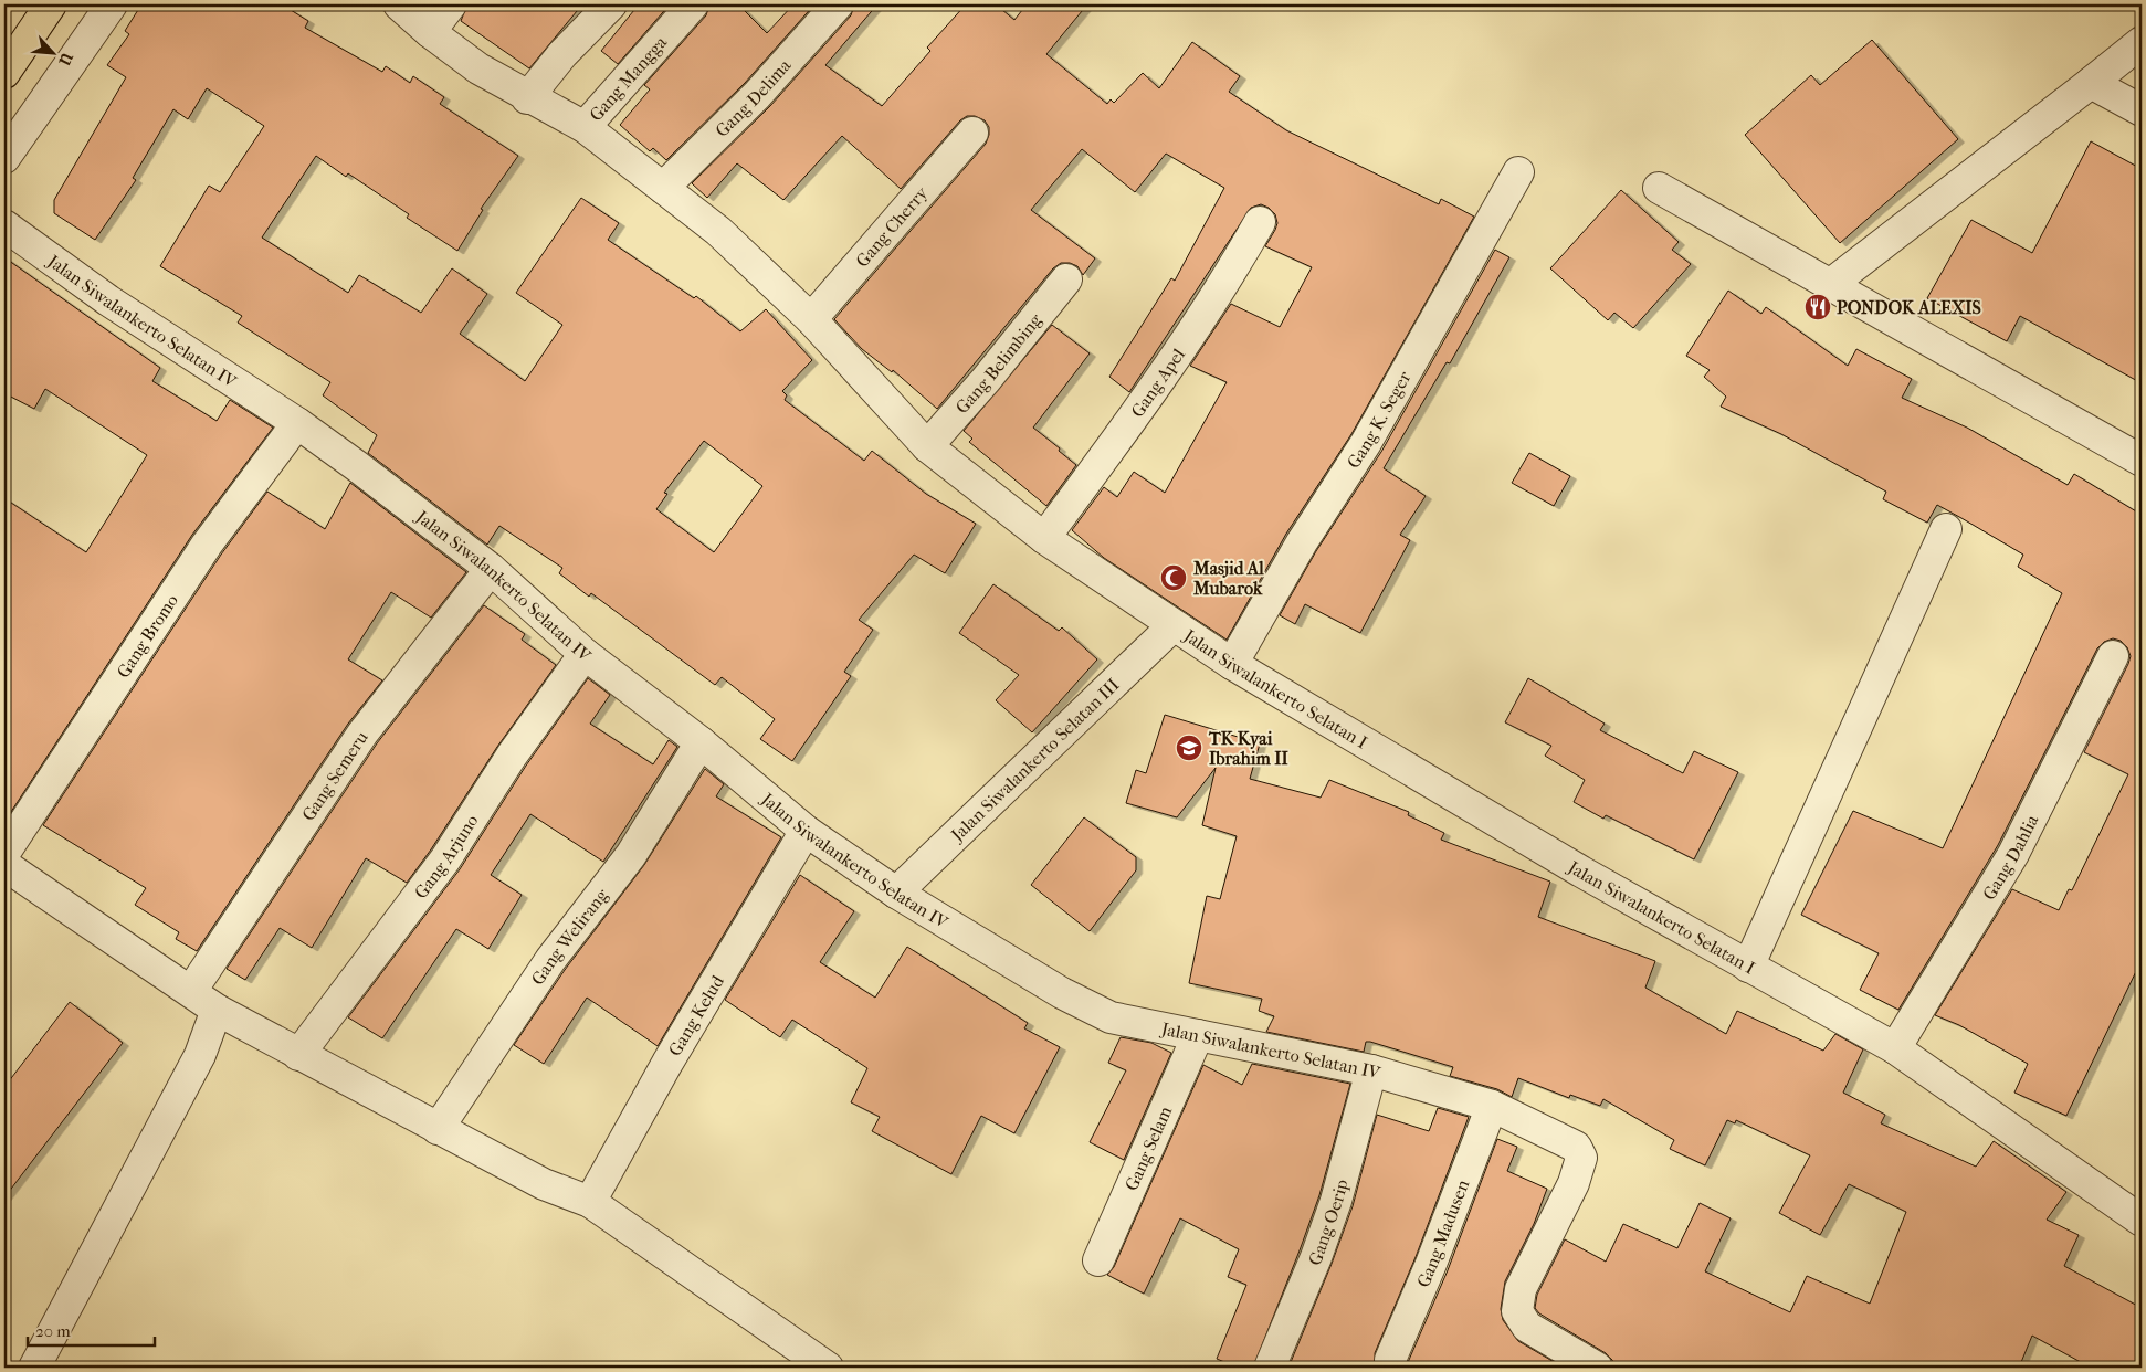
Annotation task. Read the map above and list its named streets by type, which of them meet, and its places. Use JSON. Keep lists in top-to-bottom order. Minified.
{"streets":{"street":["Gang Mangga","Gang Delima","Gang Cherry","Jalan Siwalankerto Selatan IV","Gang Belimbing","Gang Apel","Gang K. Seger","Gang Bromo","Jalan Siwalankerto Selatan I","Jalan Siwalankerto Selatan III","Gang Semeru","Gang Dahlia","Gang Arjuno","Gang Welirang","Gang Kelud","Gang Selam","Gang Oerip","Gang Madusen"]},"crossings":[["Gang Mangga","Jalan Siwalankerto Selatan I"],["Gang Delima","Jalan Siwalankerto Selatan I"],["Gang Cherry","Jalan Siwalankerto Selatan I"],["Jalan Siwalankerto Selatan IV","Gang Bromo"],["Jalan Siwalankerto Selatan IV","Jalan Siwalankerto Selatan III"],["Jalan Siwalankerto Selatan IV","Gang Semeru"],["Jalan Siwalankerto Selatan IV","Gang Arjuno"],["Jalan Siwalankerto Selatan IV","Gang Welirang"],["Jalan Siwalankerto Selatan IV","Gang Kelud"],["Jalan Siwalankerto Selatan IV","Gang Selam"],["Jalan Siwalankerto Selatan IV","Gang Oerip"],["Jalan Siwalankerto Selatan IV","Gang Madusen"],["Gang Belimbing","Jalan Siwalankerto Selatan I"],["Gang Apel","Jalan Siwalankerto Selatan I"],["Gang K. Seger","Jalan Siwalankerto Selatan I"],["Jalan Siwalankerto Selatan I","Jalan Siwalankerto Selatan III"],["Jalan Siwalankerto Selatan I","Gang Dahlia"]],"places":{"restaurant":["PONDOK ALEXIS"],"mosque":["Masjid Al Mubarok"],"school or university":["TK Kyai Ibrahim II"]},"scale_bar":"20 m","north":"bottom right"}
